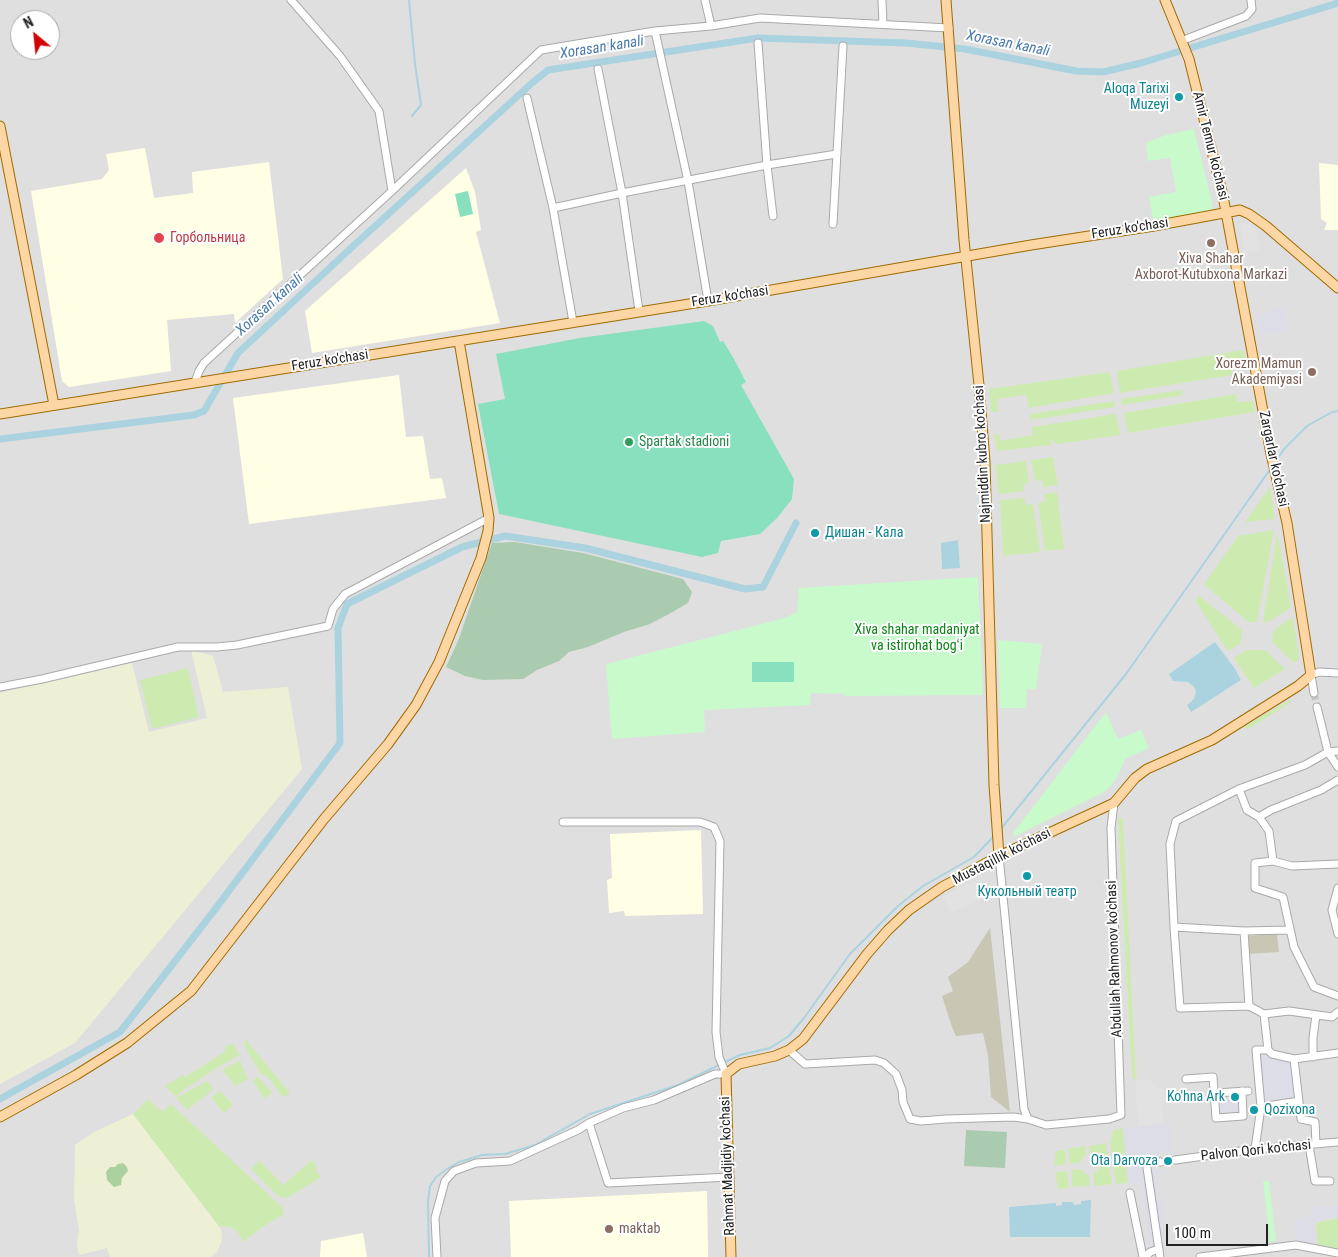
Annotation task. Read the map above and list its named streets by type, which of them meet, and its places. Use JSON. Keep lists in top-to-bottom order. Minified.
{"streets":{"main road":["Amir Temur ko'chasi","Feruz ko'chasi","Najmiddin kubro ko'chasi","Zargarlar ko'chasi","Mustaqillik ko'chasi","Rahmat Madjidiy ko'chasi"],"street":["Abdullah Rahmonov ko'chasi","Palvon Qori ko'chasi"]},"crossings":[["Amir Temur ko'chasi","Feruz ko'chasi"],["Amir Temur ko'chasi","Zargarlar ko'chasi"],["Feruz ko'chasi","Najmiddin kubro ko'chasi"],["Feruz ko'chasi","Zargarlar ko'chasi"],["Najmiddin kubro ko'chasi","Mustaqillik ko'chasi"],["Zargarlar ko'chasi","Mustaqillik ko'chasi"],["Mustaqillik ko'chasi","Abdullah Rahmonov ko'chasi"],["Mustaqillik ko'chasi","Rahmat Madjidiy ko'chasi"]],"water":["Xorasan kanali"],"parks":["Xiva shahar madaniyat va istirohat bogʻi"],"places":["Aloqa Tarixi Muzeyi","Горбольница","Xiva Shahar Axborot-Kutubxona Markazi","Xorezm Mamun Akademiyasi","Spartak stadioni","Дишан - Кала","Кукольный театр","Ko'hna Ark","Qozixona","Ota Darvoza","maktab"],"scale_bar":"100 m","north":"top left"}
